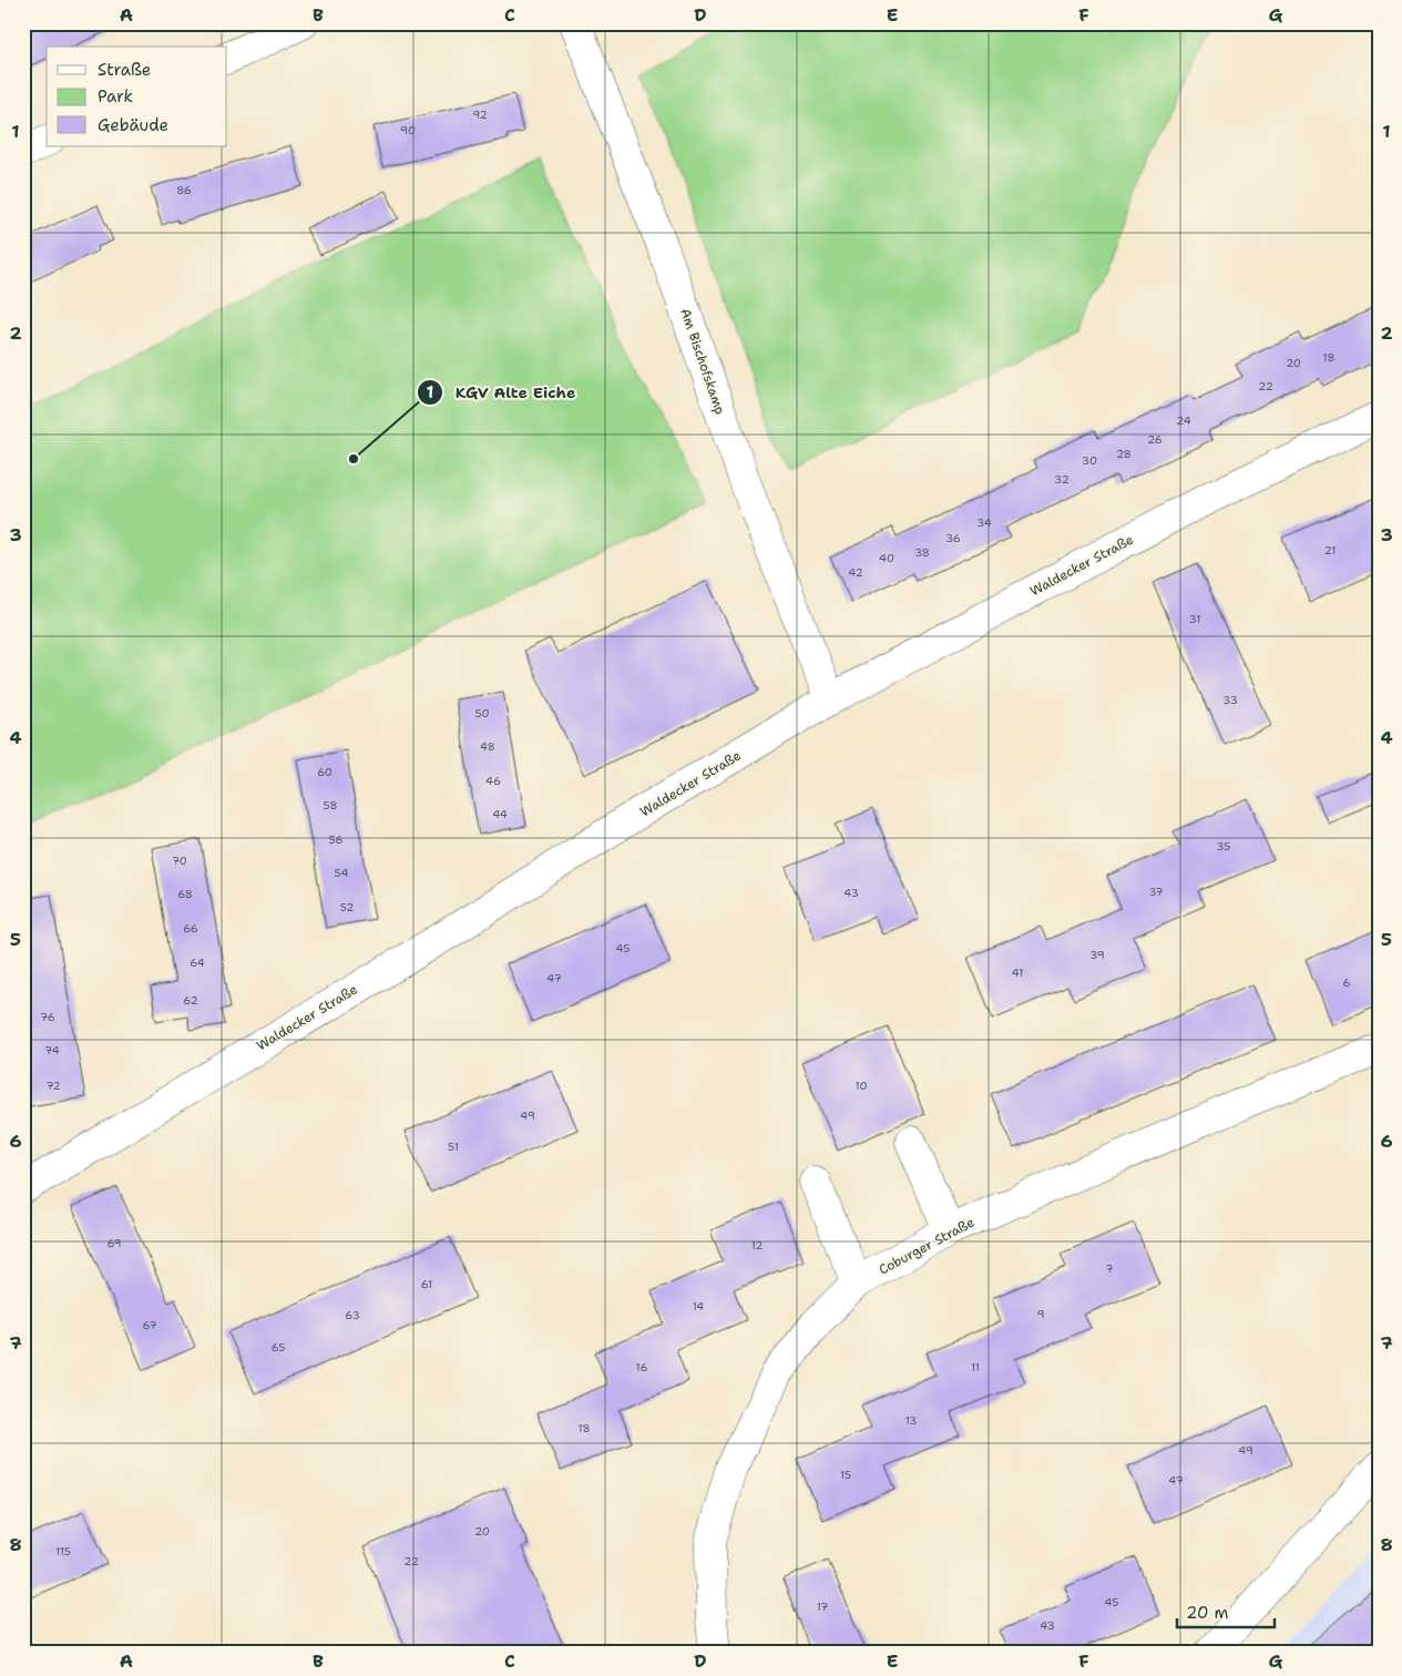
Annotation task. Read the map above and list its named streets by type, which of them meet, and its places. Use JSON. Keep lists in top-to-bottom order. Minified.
{"streets":{"street":["Am Bischofskamp","Waldecker Straße","Coburger Straße"]},"crossings":[["Am Bischofskamp","Waldecker Straße"]],"places":["KGV Alte Eiche"],"house_numbers":["92","90","86","18","20","22","24","26","28","30","32","34","36","21","38","40","42","31","33","50","48","60","46","58","44","56","35","70","54","37","43","68","52","66","45","39","64","41","47","6","62","76","74","72","10","49","51","69","12","7","61","14","9","63","67","65","16","11","13","18","49","15","47","20","115","22","45","17","43"],"legend":["Straße","Park","Gebäude"],"scale_bar":"20 m","grid":{"columns":["A","B","C","D","E","F","G"],"rows":["1","2","3","4","5","6","7","8"]}}
